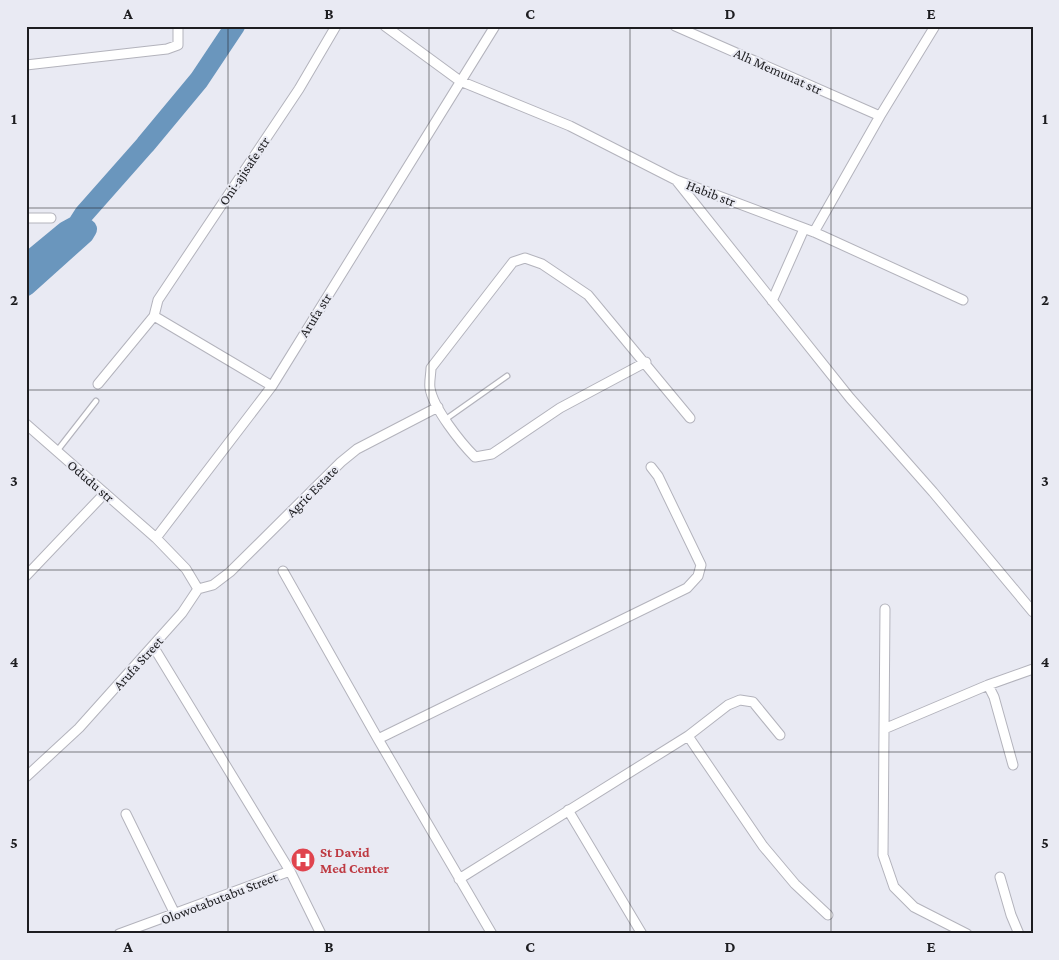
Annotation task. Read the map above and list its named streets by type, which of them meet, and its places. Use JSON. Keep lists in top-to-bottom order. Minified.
{"streets":{"street":["Alh Memunat str","Oni-ajisafe str","Habib str","Arufa str","Odudu str","Agric Estate","Arufa Street","Olowotabutabu Street"]},"crossings":[["Habib str","Arufa str"],["Arufa str","Odudu str"],["Agric Estate","Arufa Street"]],"places":{"hospital":["St David Med Center"]},"grid":{"columns":["A","B","C","D","E"],"rows":["1","2","3","4","5"]}}
